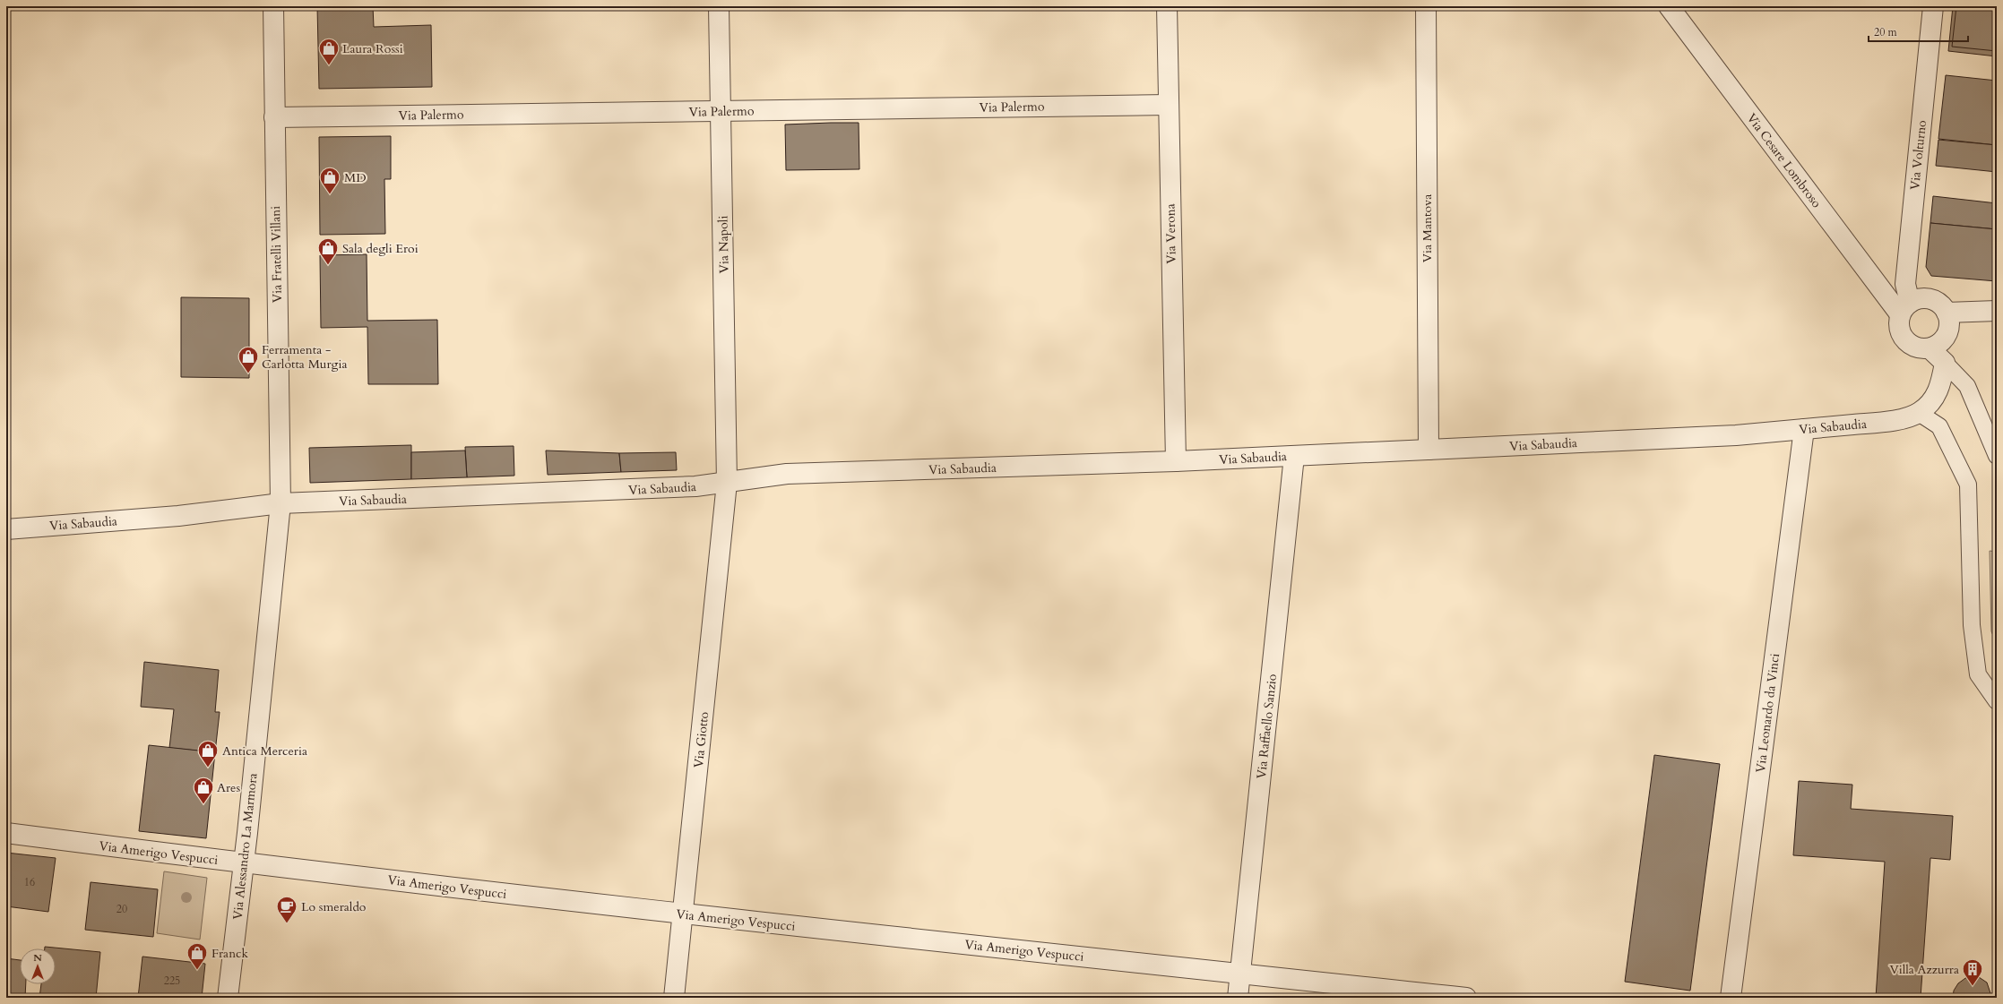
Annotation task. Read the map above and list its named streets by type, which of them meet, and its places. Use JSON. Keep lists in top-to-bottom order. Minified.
{"streets":{"street":["Via Palermo","Via Volturno","Via Cesare Lombroso","Via Mantova","Via Verona","Via Napoli","Via Fratelli Villani","Via Sabaudia","Via Leonardo da Vinci","Via Raffaello Sanzio","Via Giotto","Via Alessandro La Marmora","Via Amerigo Vespucci"]},"crossings":[["Via Palermo","Via Verona"],["Via Palermo","Via Napoli"],["Via Palermo","Via Fratelli Villani"],["Via Volturno","Via Cesare Lombroso"],["Via Mantova","Via Sabaudia"],["Via Verona","Via Sabaudia"],["Via Napoli","Via Sabaudia"],["Via Napoli","Via Giotto"],["Via Fratelli Villani","Via Sabaudia"],["Via Fratelli Villani","Via Alessandro La Marmora"],["Via Sabaudia","Via Leonardo da Vinci"],["Via Sabaudia","Via Raffaello Sanzio"],["Via Sabaudia","Via Giotto"],["Via Sabaudia","Via Alessandro La Marmora"],["Via Raffaello Sanzio","Via Amerigo Vespucci"],["Via Giotto","Via Amerigo Vespucci"],["Via Alessandro La Marmora","Via Amerigo Vespucci"]],"places":{"shop":["Laura Rossi","MD","Sala degli Eroi","Ferramenta - Carlotta Murgia","Antica Merceria","Ares","Franck"],"cafe":["Lo smeraldo"],"building":["Villa Azzurra"]},"house_numbers":["16","20","225"],"scale_bar":"20 m","north":"top"}
